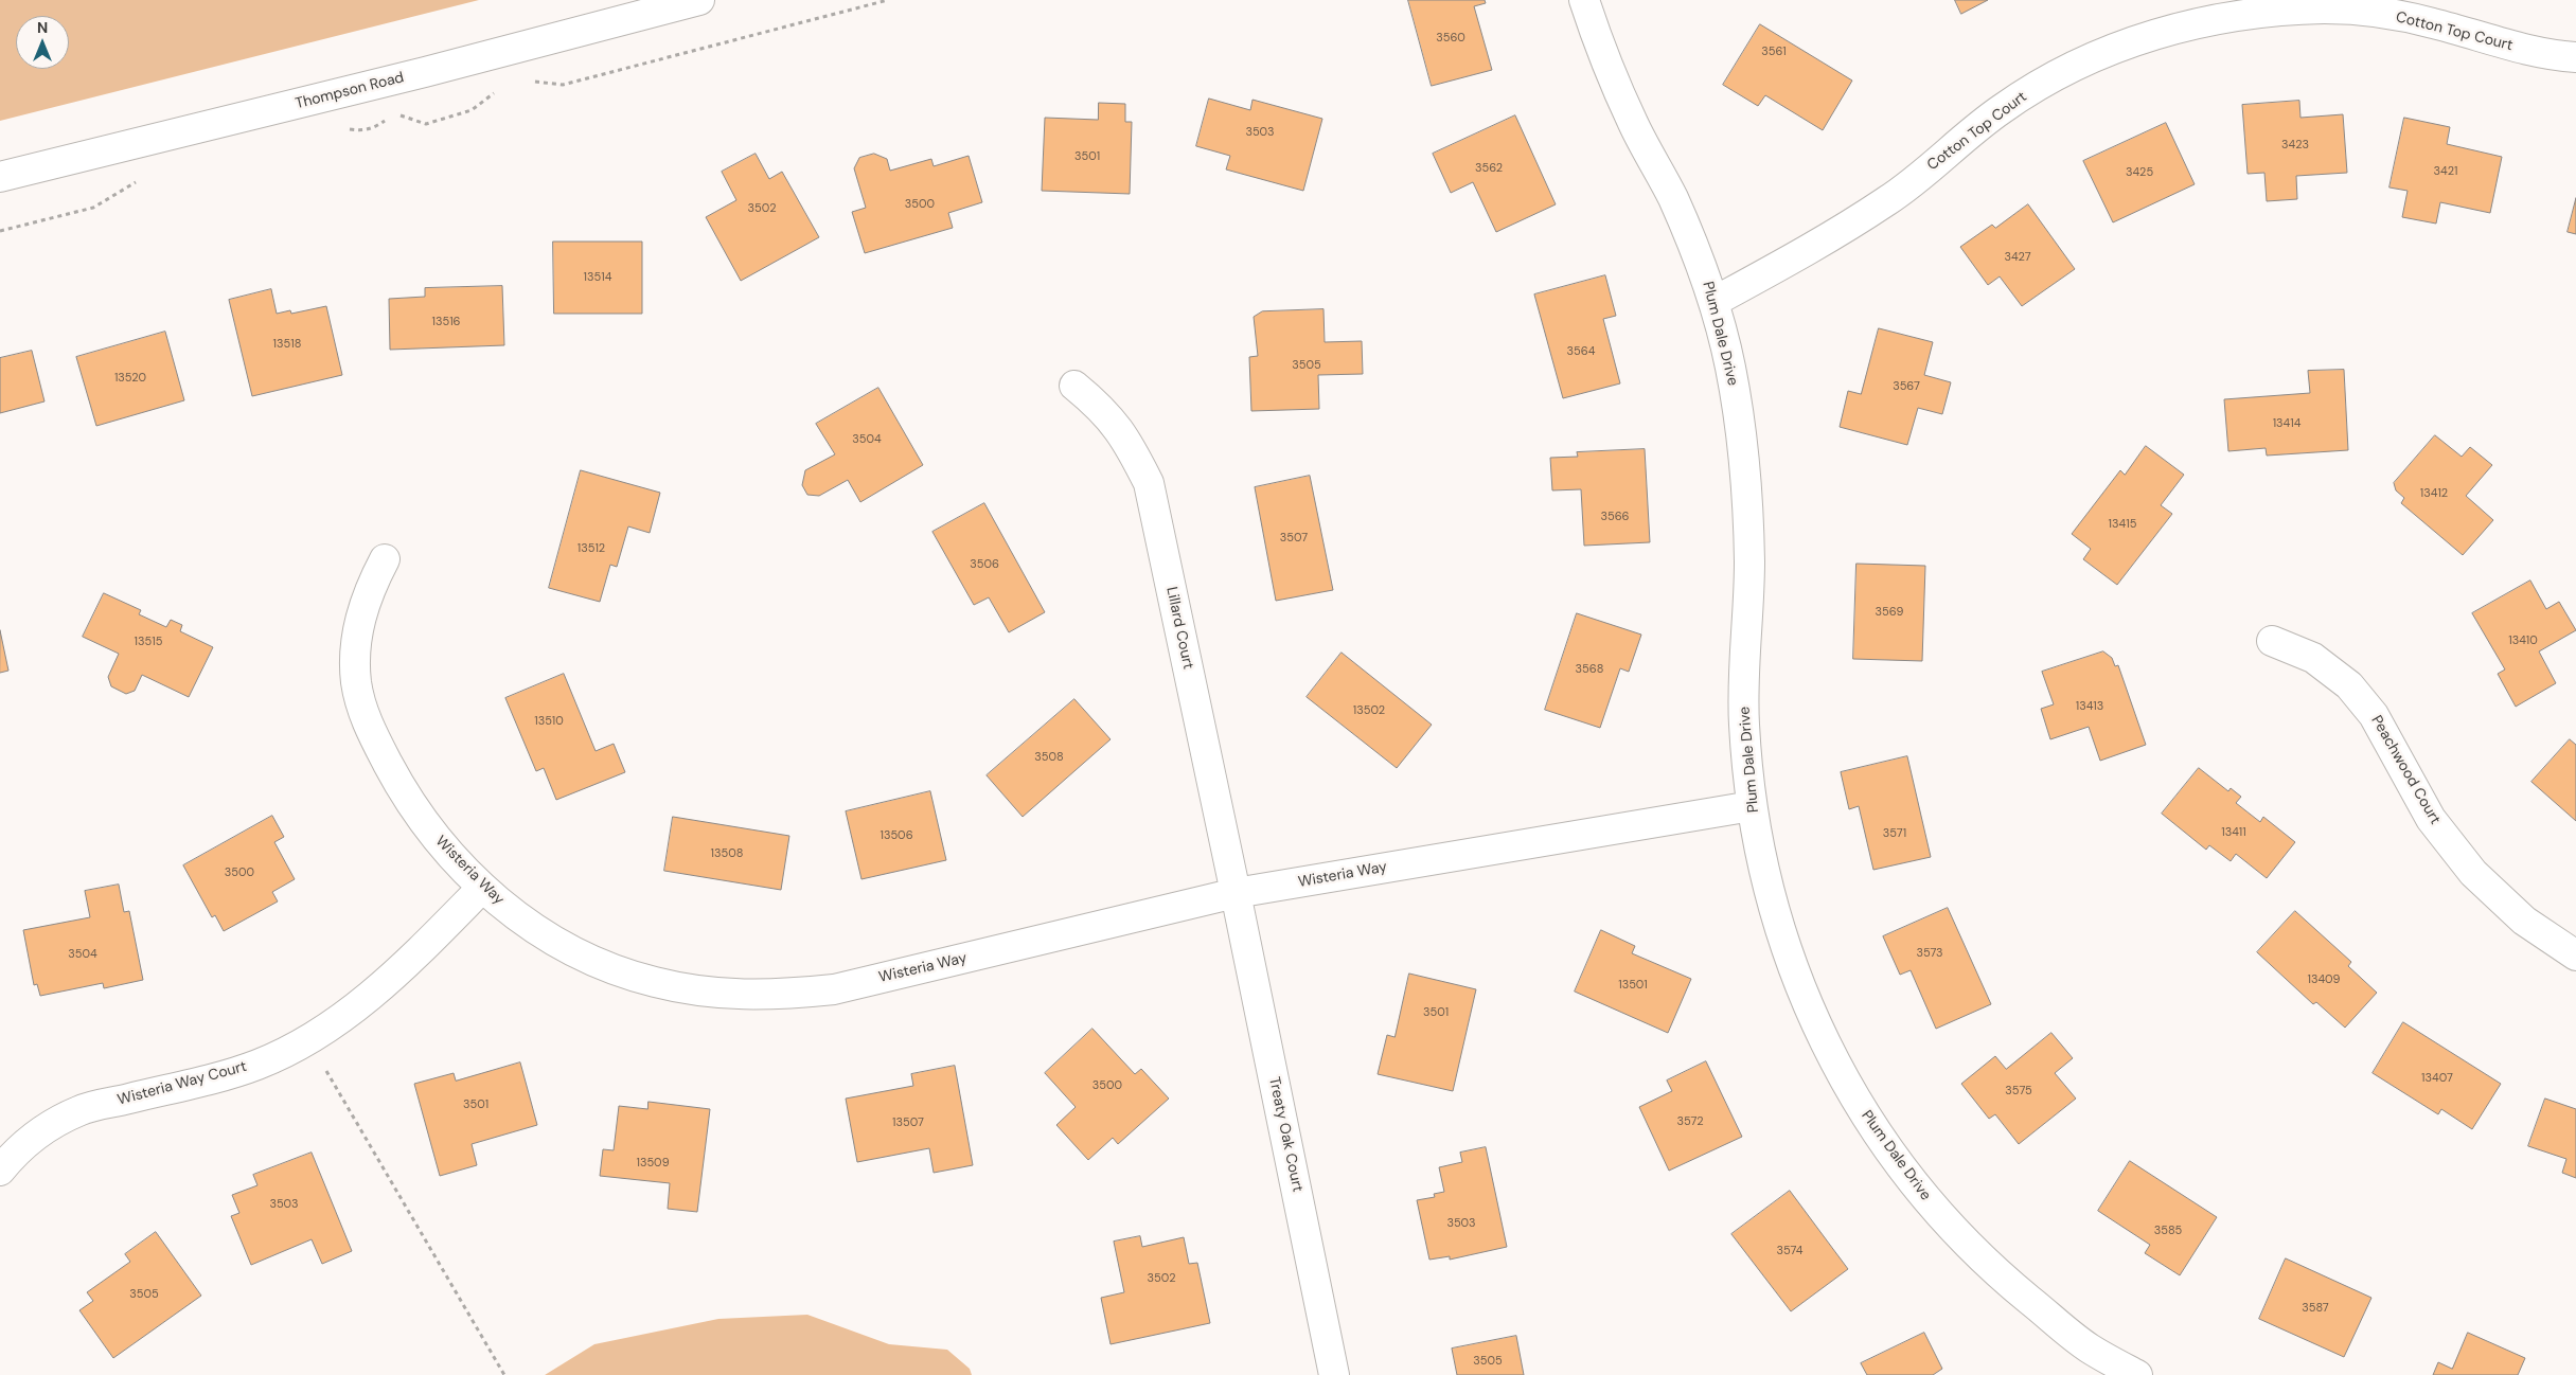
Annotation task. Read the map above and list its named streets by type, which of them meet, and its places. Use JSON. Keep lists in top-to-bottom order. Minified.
{"streets":{"street":["Cotton Top Court","Thompson Road","Plum Dale Drive","Lillard Court","Peachwood Court","Wisteria Way","Wisteria Way Court","Treaty Oak Court"]},"crossings":[["Cotton Top Court","Plum Dale Drive"],["Plum Dale Drive","Wisteria Way"],["Lillard Court","Wisteria Way"],["Lillard Court","Treaty Oak Court"],["Wisteria Way","Wisteria Way Court"],["Wisteria Way","Treaty Oak Court"]],"house_numbers":["3560","3561","3503","3423","3501","3562","3421","3425","3500","3502","3427","13514","13516","13518","3564","3505","13520","3567","13414","3504","13412","3566","13415","3507","13512","3506","3569","13410","13515","3568","13413","13502","13510","3508","13411","3571","13506","13508","3500","3573","3504","13409","13501","3501","13407","3500","3575","3501","3572","13507","13509","3503","3503","3585","3574","3502","3505","3587","3505"],"north":"top"}
